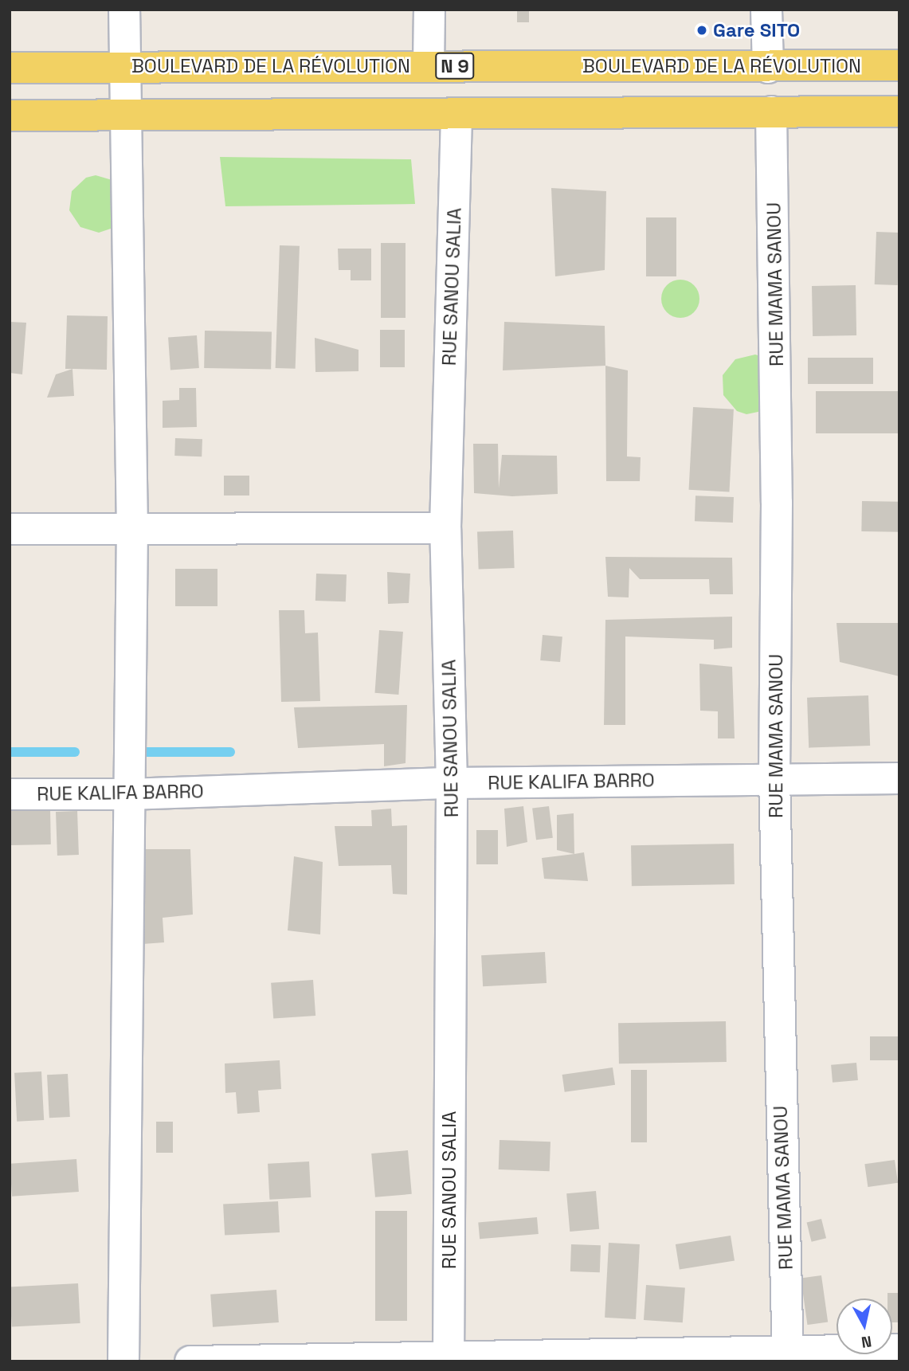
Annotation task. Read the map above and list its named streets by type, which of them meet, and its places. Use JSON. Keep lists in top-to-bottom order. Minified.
{"streets":{"main road":["BOULEVARD DE LA RÉVOLUTION","N 9"],"street":["RUE MAMA SANOU","RUE SANOU SALIA","RUE KALIFA BARRO"]},"crossings":[["RUE MAMA SANOU","RUE KALIFA BARRO"],["RUE SANOU SALIA","RUE KALIFA BARRO"]],"places":["Gare SITO"],"north":"bottom"}
